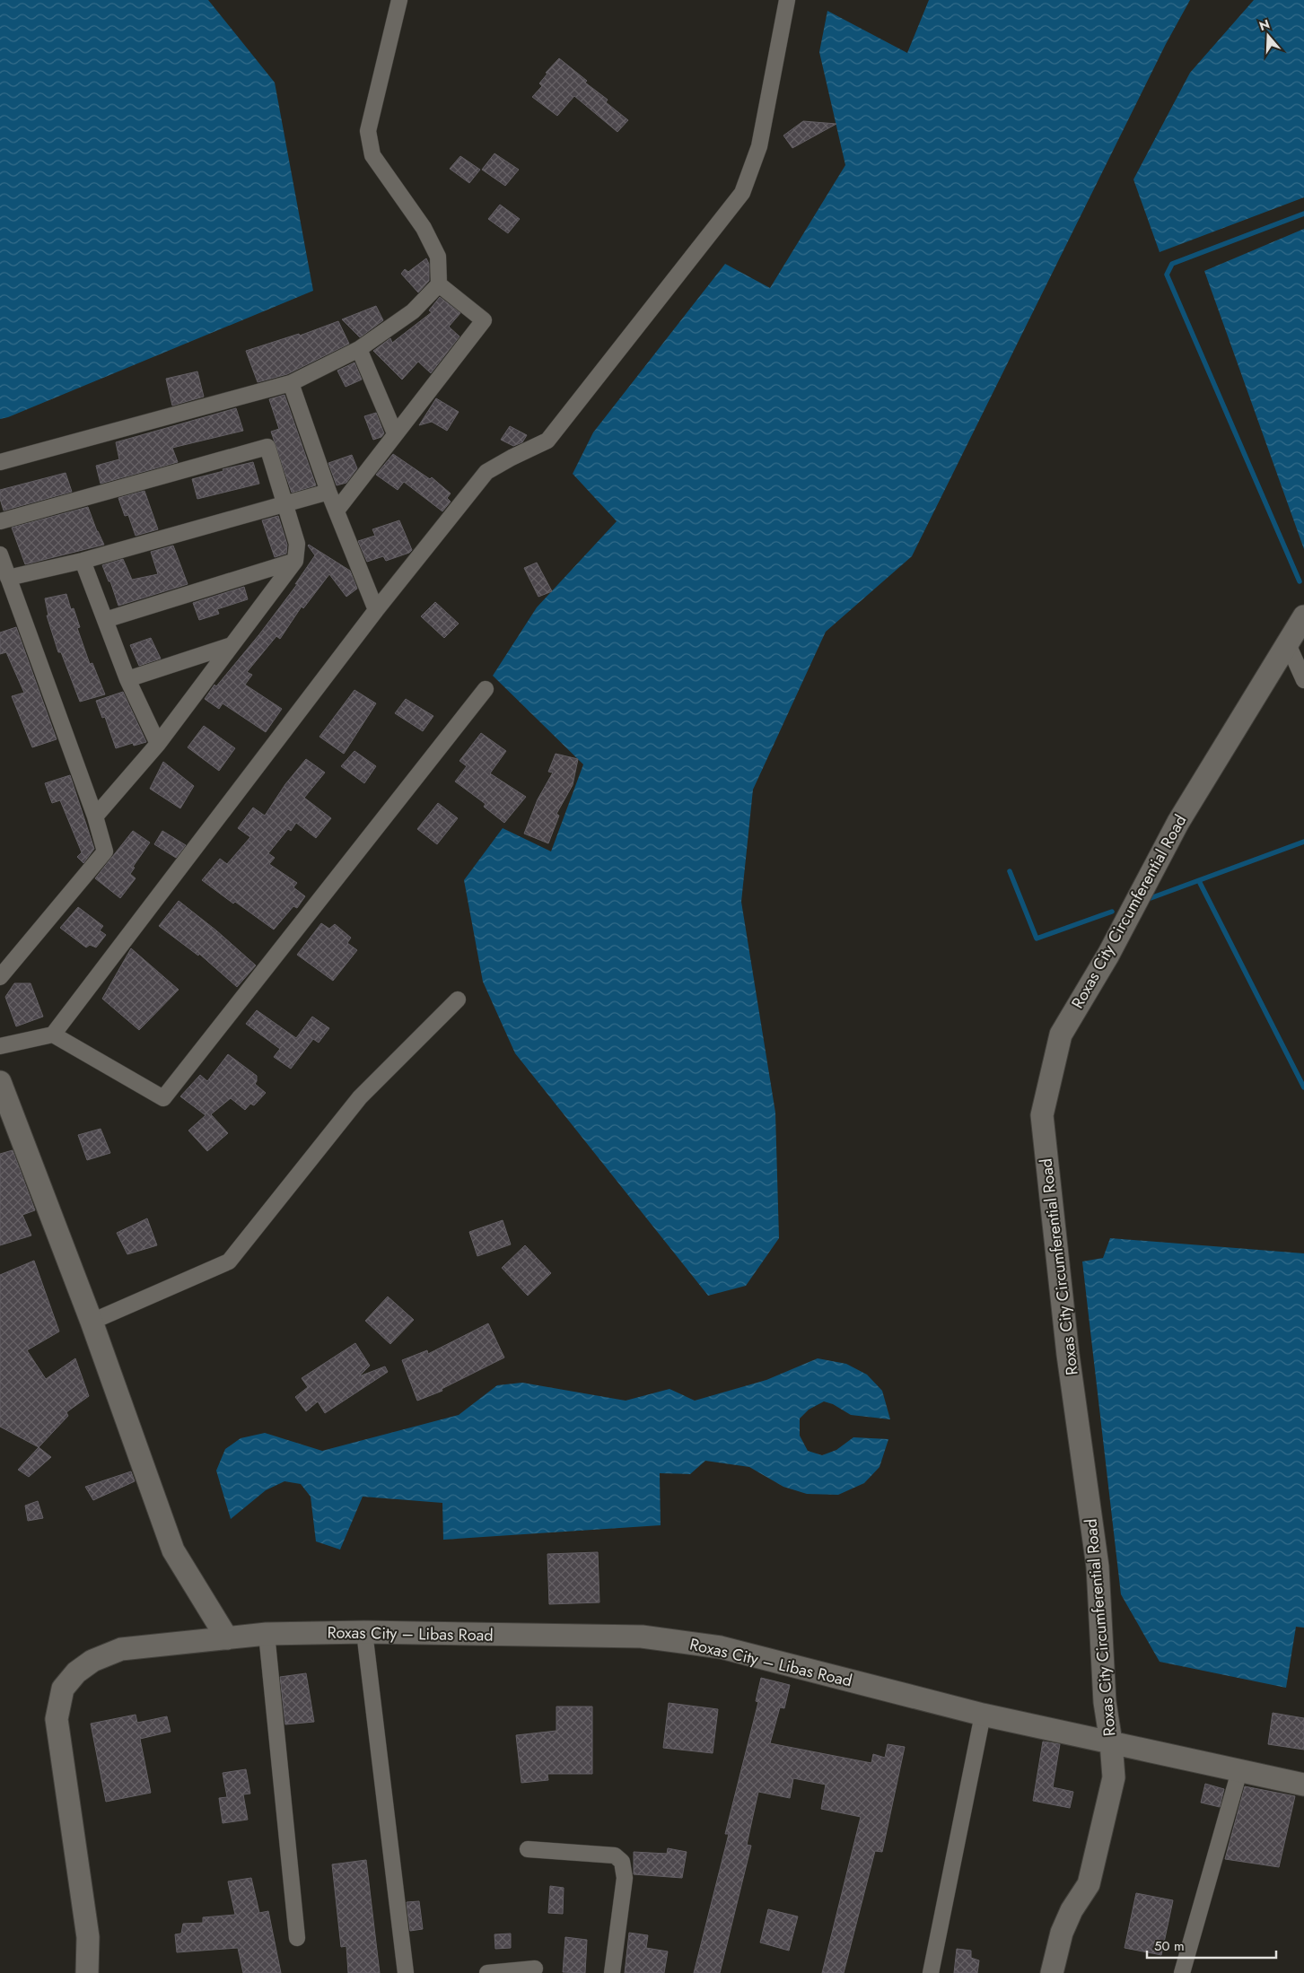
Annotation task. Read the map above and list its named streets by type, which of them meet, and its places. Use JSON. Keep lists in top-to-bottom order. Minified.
{"streets":{"street":["Roxas City Circumferential Road","Roxas City – Libas Road"]},"crossings":[["Roxas City Circumferential Road","Roxas City – Libas Road"]],"scale_bar":"50 m","north":"top"}
